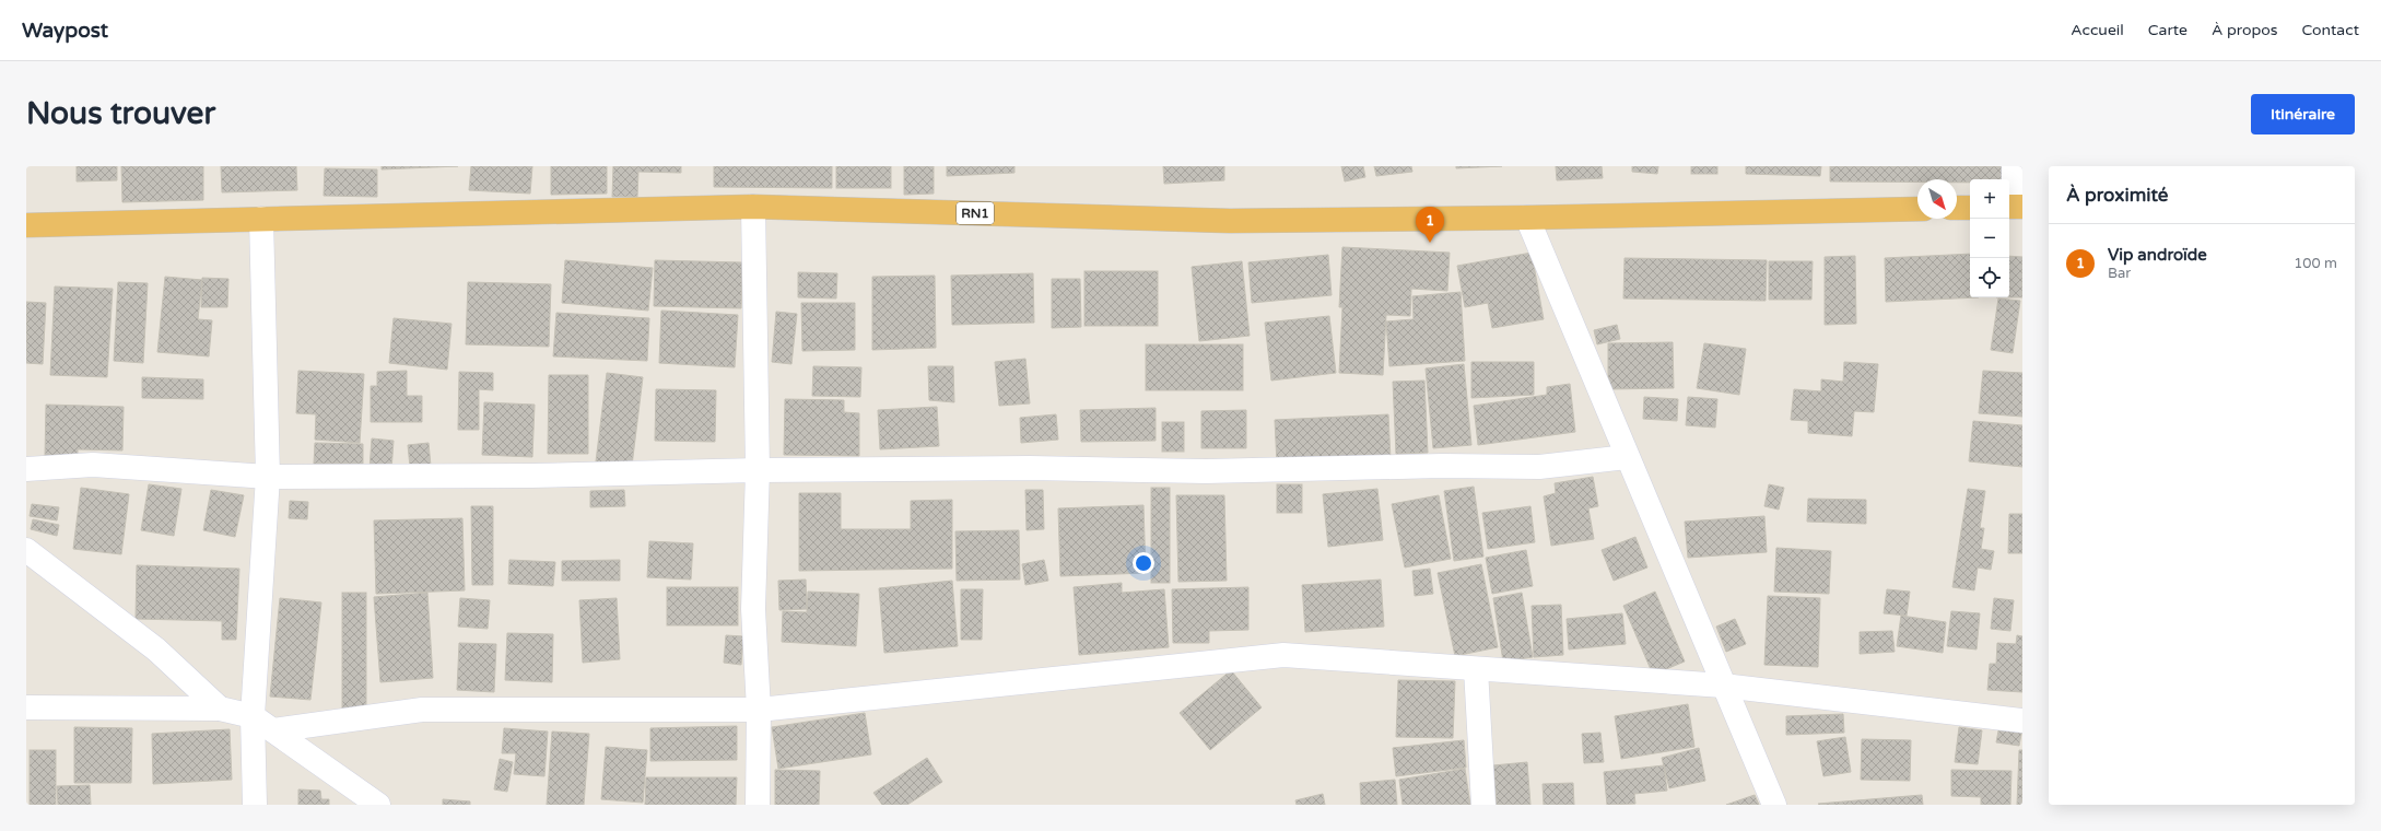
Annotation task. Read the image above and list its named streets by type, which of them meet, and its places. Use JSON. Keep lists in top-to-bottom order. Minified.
{"streets":{"highway":["RN1"]},"north":"bottom right","page":{"header":"Waypost","nav":["Accueil","Carte","À propos","Contact"],"buttons":"Itinéraire","title":"Nous trouver","heading":"À proximité","map_buttons":["+","−"],"pins":"1","list":[{"mark":"1","name":"Vip androïde","note":"Bar","value":"100 m"}]}}
